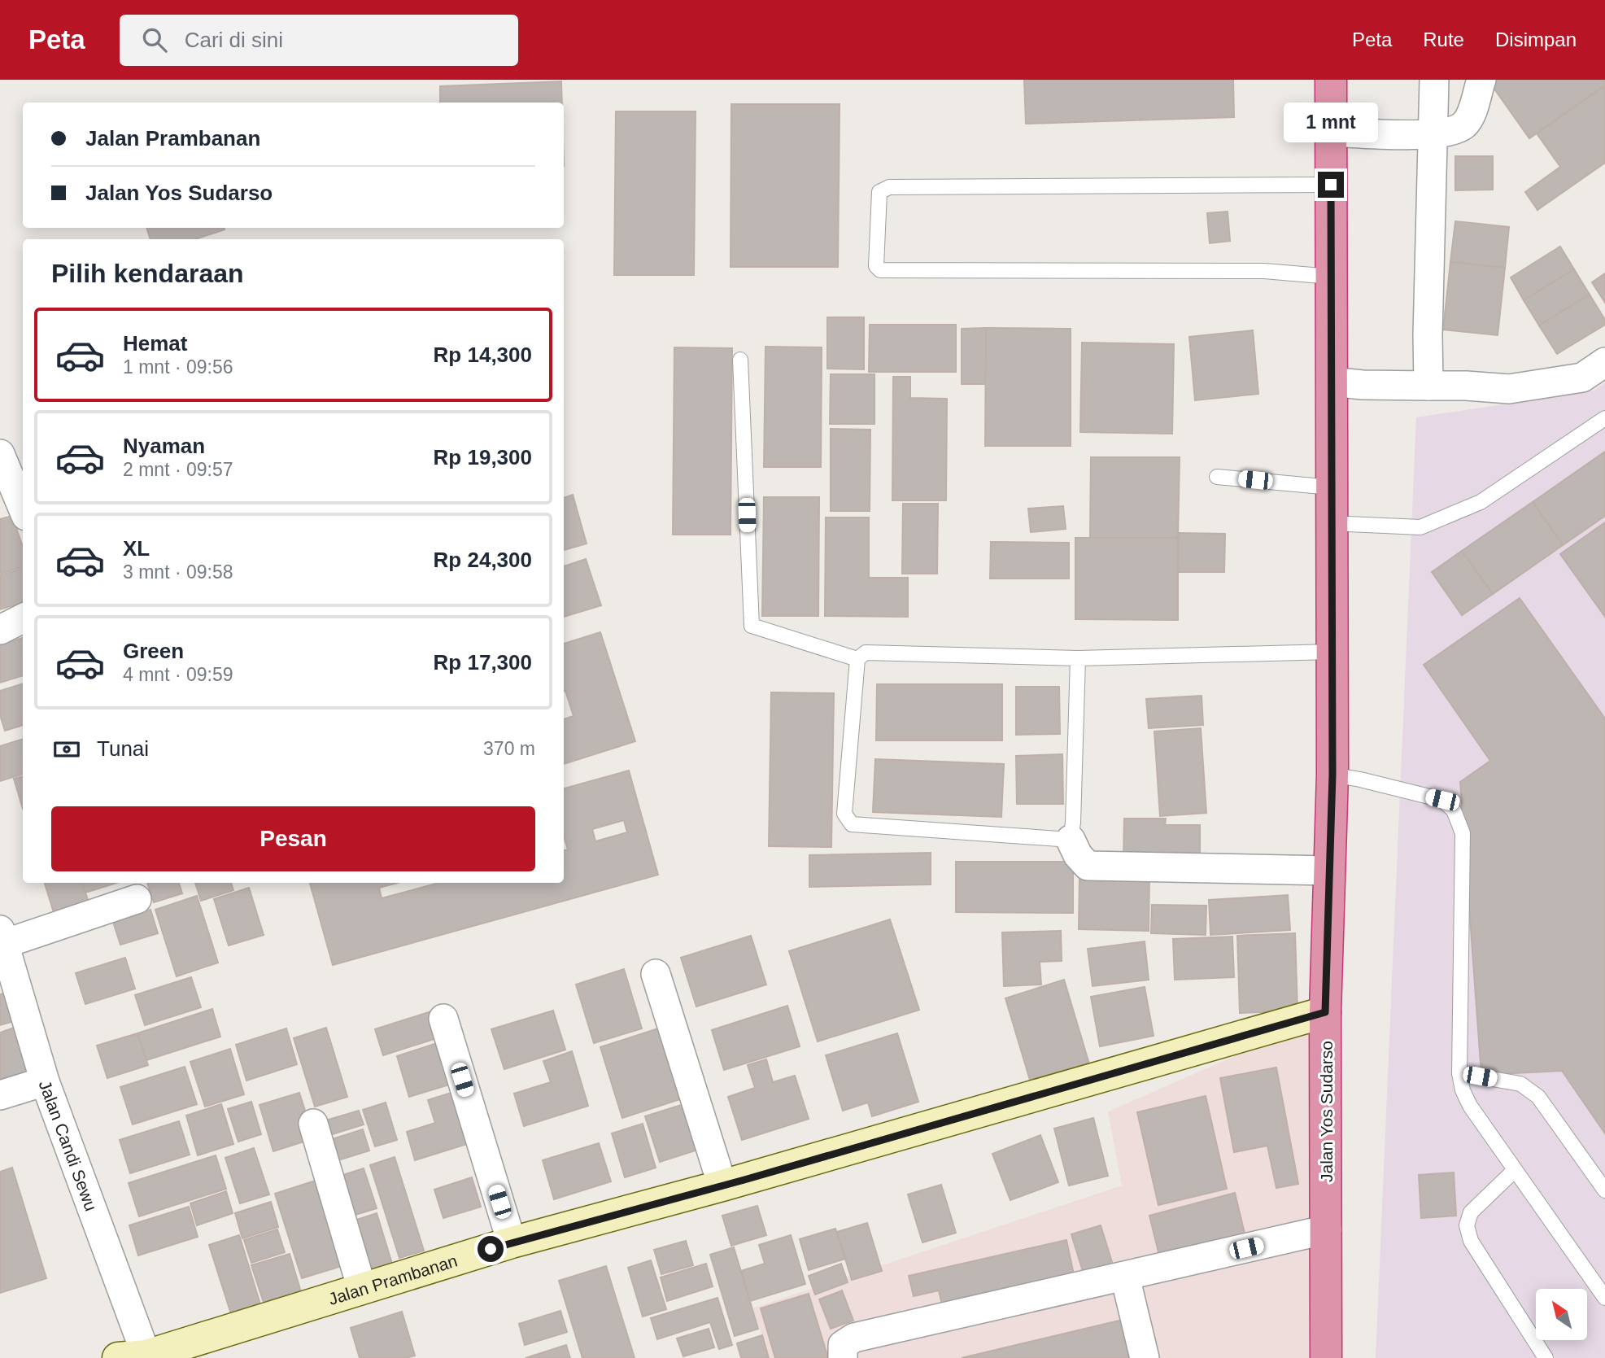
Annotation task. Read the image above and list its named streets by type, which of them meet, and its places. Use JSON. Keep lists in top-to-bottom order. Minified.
{"streets":{"highway":["Jalan Yos Sudarso"],"street":["Jalan Candi Sewu","Jalan Prambanan"]},"crossings":[["Jalan Yos Sudarso","Jalan Prambanan"],["Jalan Candi Sewu","Jalan Prambanan"]],"north":"top left","page":{"header":"Peta","search":"Cari di sini","nav":["Peta","Rute","Disimpan"],"bubble":"1 mnt","banner":["Jalan Prambanan","Jalan Yos Sudarso"],"heading":"Pilih kendaraan","list":[{"name":"Hemat","note":"1 mnt · 09:56","value":"Rp 14,300"},{"name":"Nyaman","note":"2 mnt · 09:57","value":"Rp 19,300"},{"name":"XL","note":"3 mnt · 09:58","value":"Rp 24,300"},{"name":"Green","note":"4 mnt · 09:59","value":"Rp 17,300"}],"pay":["Tunai","370 m"],"buttons":"Pesan"}}
